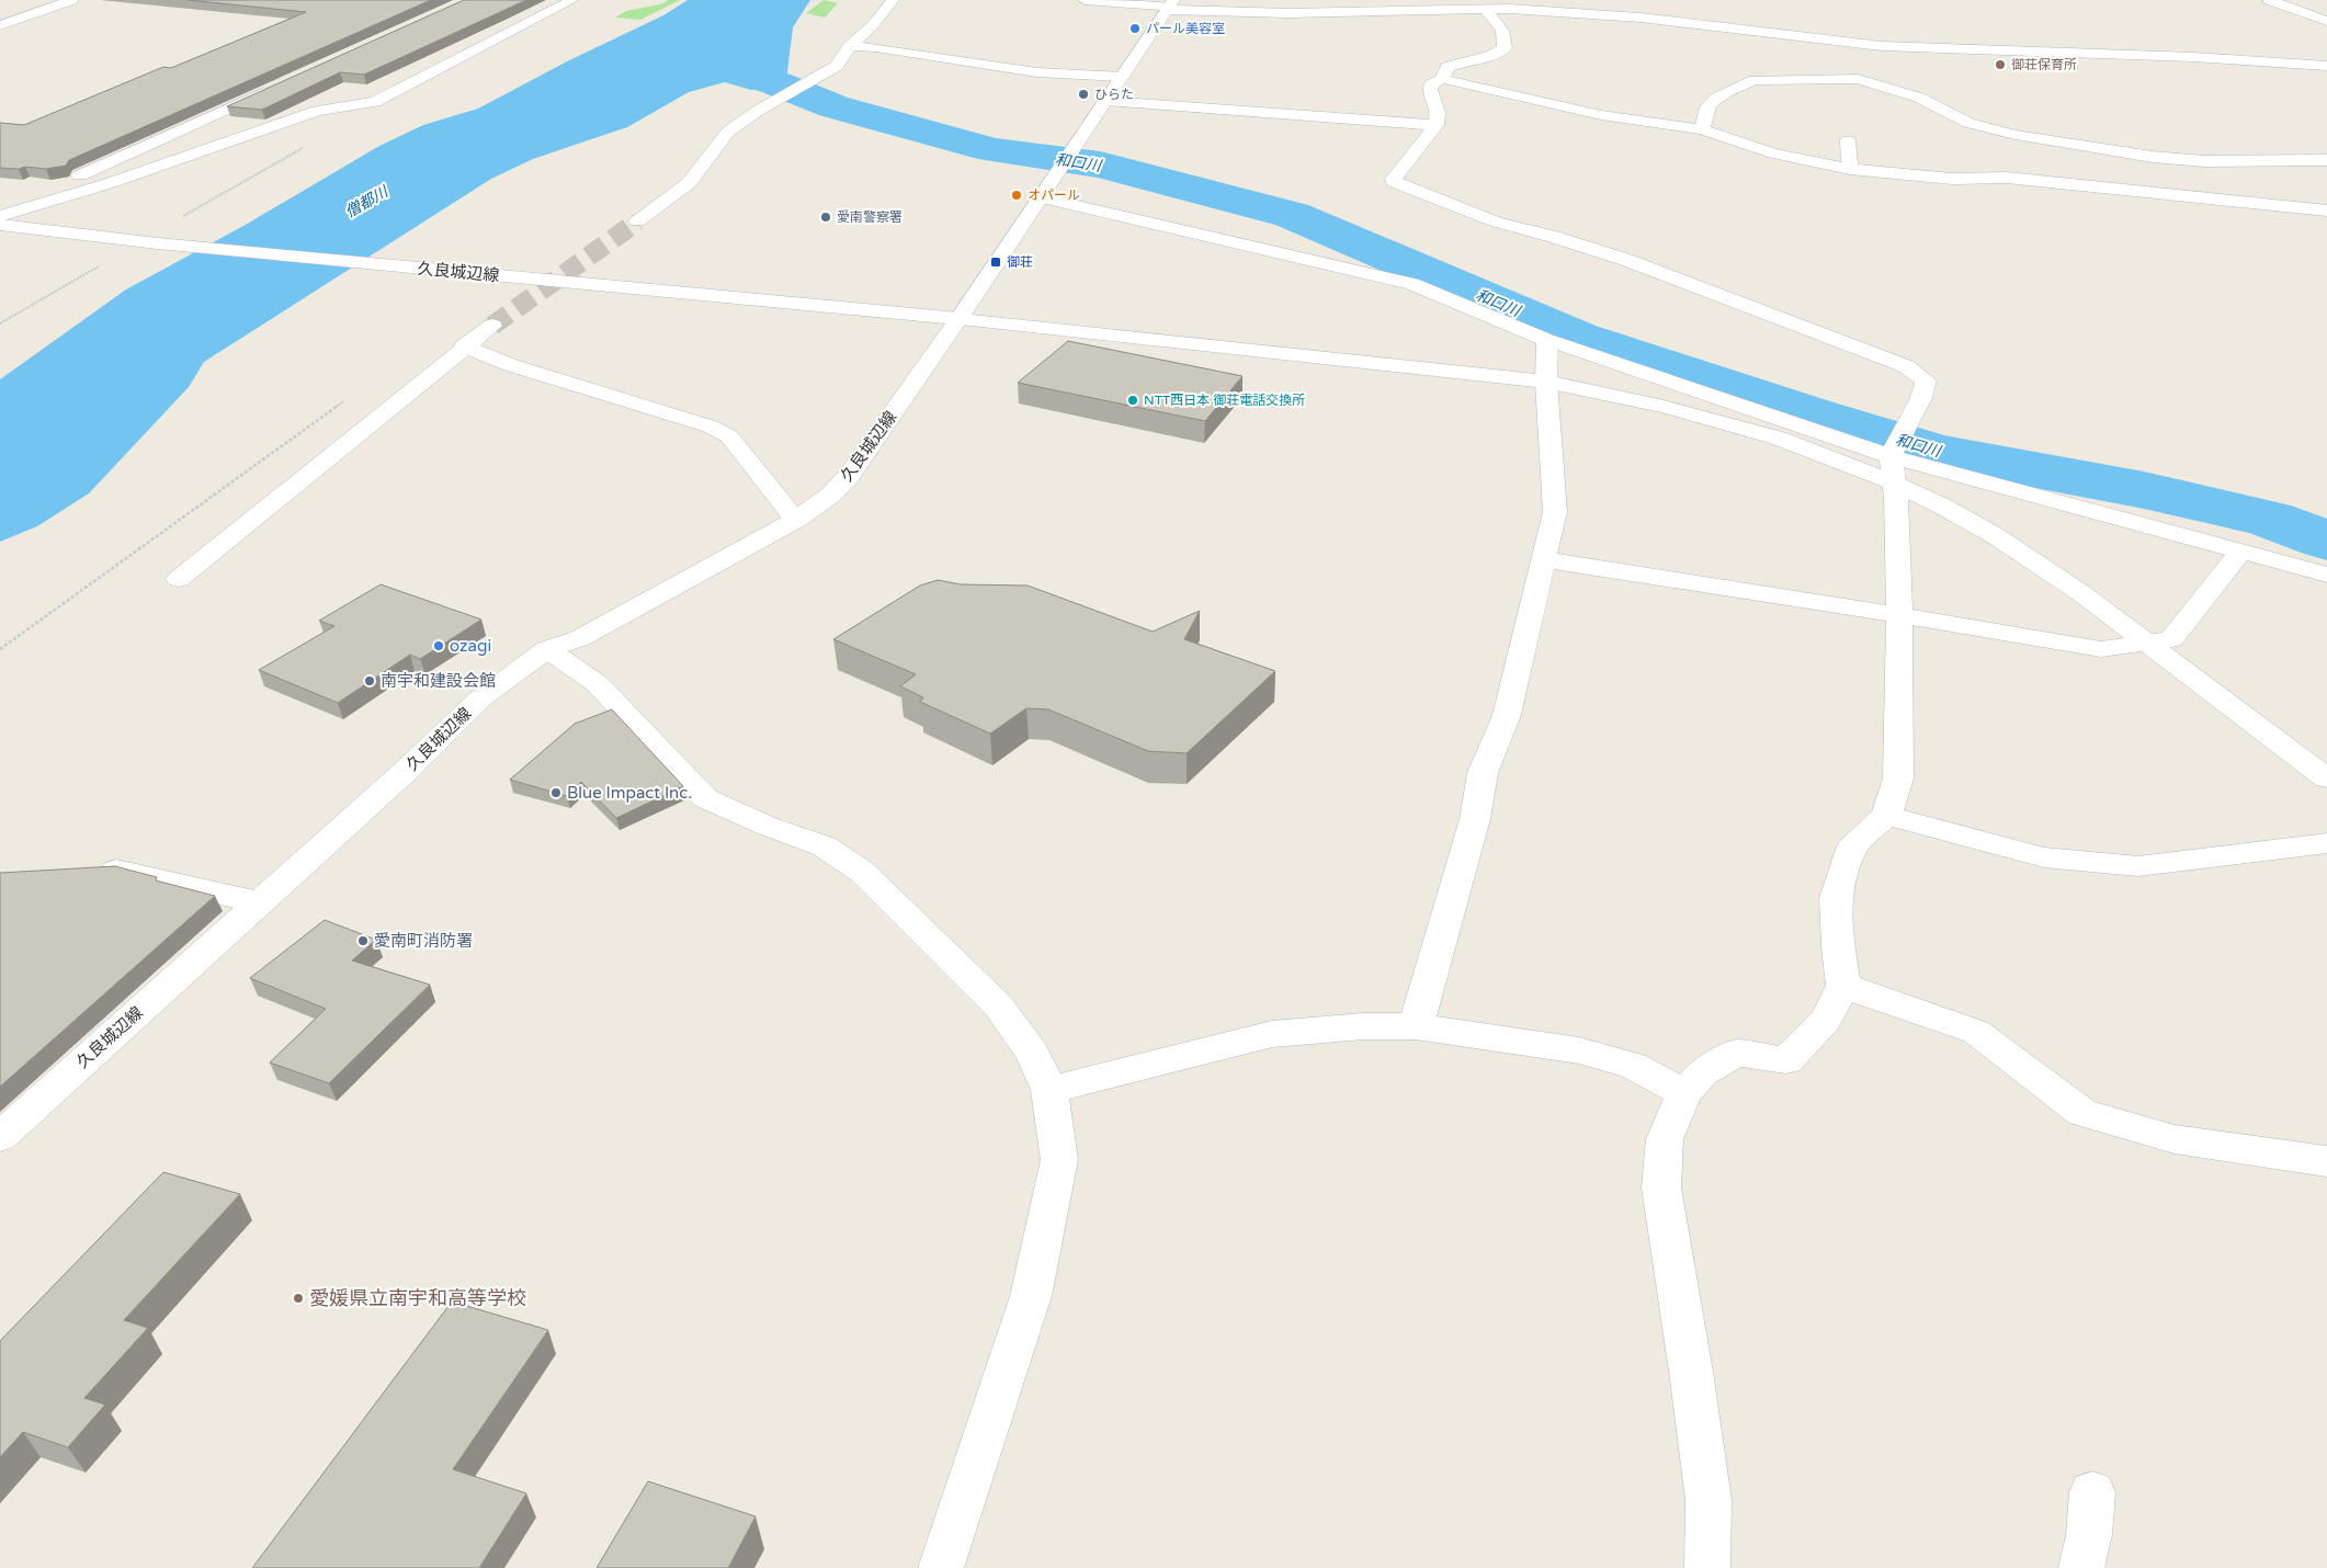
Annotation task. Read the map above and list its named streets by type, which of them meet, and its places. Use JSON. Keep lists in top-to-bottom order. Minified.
{"streets":{"street":["久良城辺線"]},"water":["和口川","僧都川"],"places":{"other":["パール美容室","御荘保育所","ひらた","オパール","愛南警察署","NTT西日本 御荘電話交換所","ozagi","南宇和建設会館","Blue Impact Inc.","愛南町消防署","愛媛県立南宇和高等学校"],"transit":["御荘"]}}
